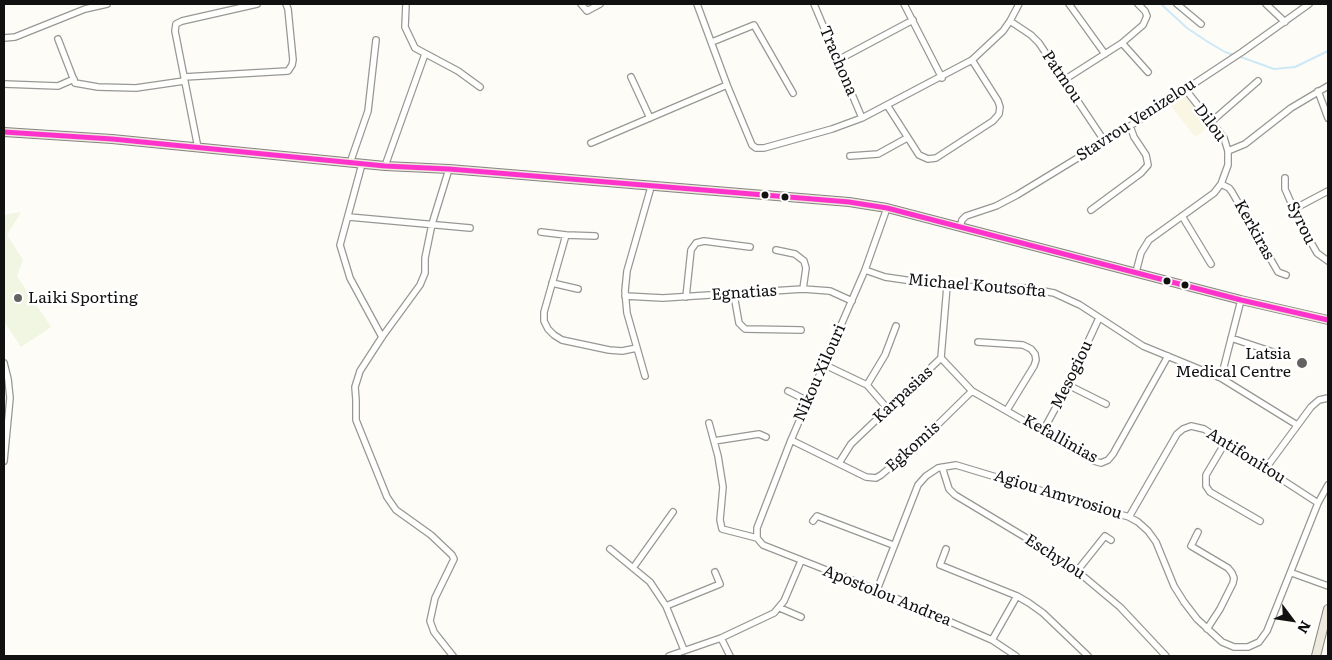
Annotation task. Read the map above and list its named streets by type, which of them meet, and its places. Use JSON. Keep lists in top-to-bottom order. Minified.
{"streets":{"street":["Trachona","Patmou","Stavrou Venizelou","Dilou","Syrou","Kerkiras","Michael Koutsofta","Egnatias","Nikou Xilouri","Mesogiou","Karpasias","Kefallinias","Egkomis","Antifonitou","Agiou Amvrosiou","Eschylou","Apostolou Andrea"]},"crossings":[["Patmou","Stavrou Venizelou"],["Stavrou Venizelou","Dilou"],["Dilou","Kerkiras"],["Michael Koutsofta","Nikou Xilouri"],["Michael Koutsofta","Mesogiou"],["Michael Koutsofta","Karpasias"],["Michael Koutsofta","Kefallinias"],["Egnatias","Nikou Xilouri"],["Nikou Xilouri","Egkomis"],["Nikou Xilouri","Apostolou Andrea"],["Mesogiou","Kefallinias"],["Karpasias","Kefallinias"],["Karpasias","Egkomis"],["Kefallinias","Egkomis"],["Antifonitou","Agiou Amvrosiou"],["Agiou Amvrosiou","Eschylou"]],"places":["Laiki Sporting","Latsia Medical Centre"],"north":"bottom right"}
